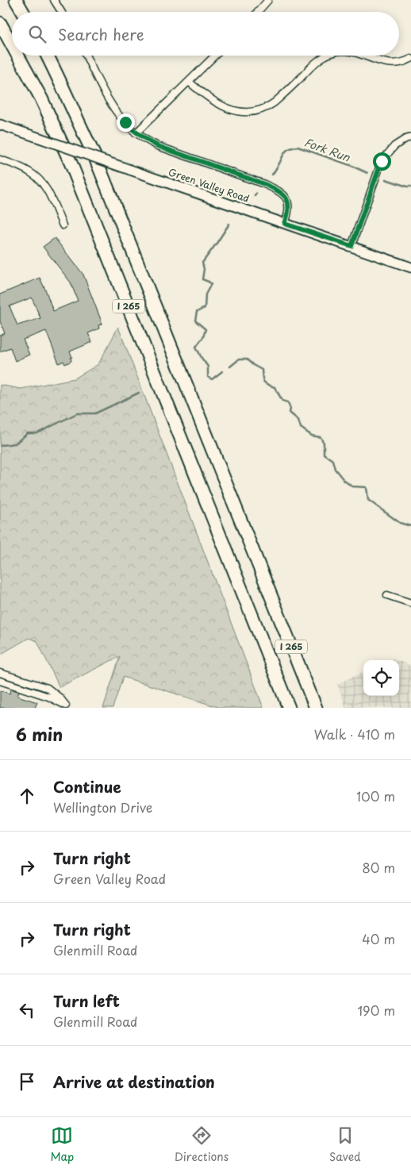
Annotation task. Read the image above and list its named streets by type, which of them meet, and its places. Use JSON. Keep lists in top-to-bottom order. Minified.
{"streets":{"highway":["I 265"],"street":["Green Valley Road"]},"water":["Fork Run"],"page":{"search":"Search here","heading":["6 min","Walk · 410 m"],"list":[["Continue","Wellington Drive","100 m"],["Turn right","Green Valley Road","80 m"],["Turn right","Glenmill Road","40 m"],["Turn left","Glenmill Road","190 m"],"Arrive at destination"],"nav":["Map","Directions","Saved"]}}
